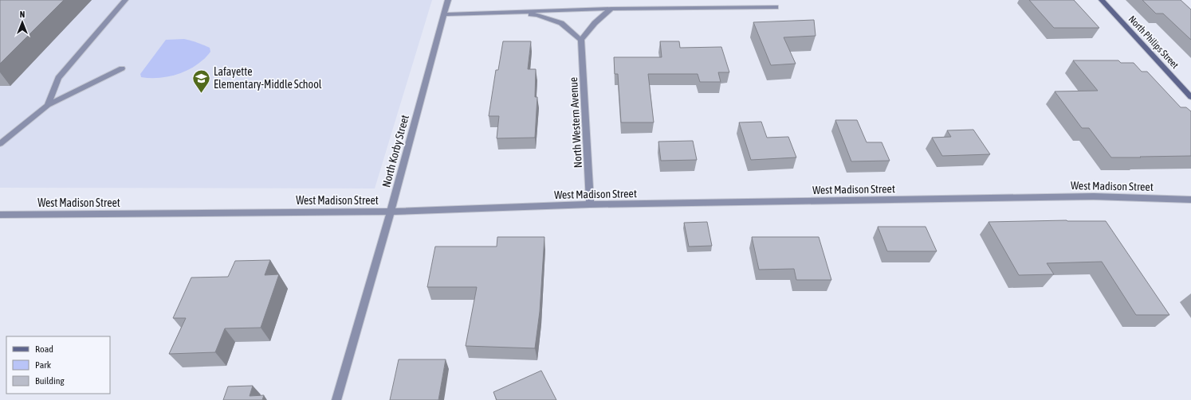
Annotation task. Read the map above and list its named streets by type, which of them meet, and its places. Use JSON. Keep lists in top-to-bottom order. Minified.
{"streets":{"street":["North Philips Street","North Western Avenue","North Korby Street","West Madison Street"]},"crossings":[["North Western Avenue","West Madison Street"],["North Korby Street","West Madison Street"]],"places":{"school or university":["Lafayette Elementary-Middle School"]},"legend":["Road","Park","Building"],"north":"top"}
